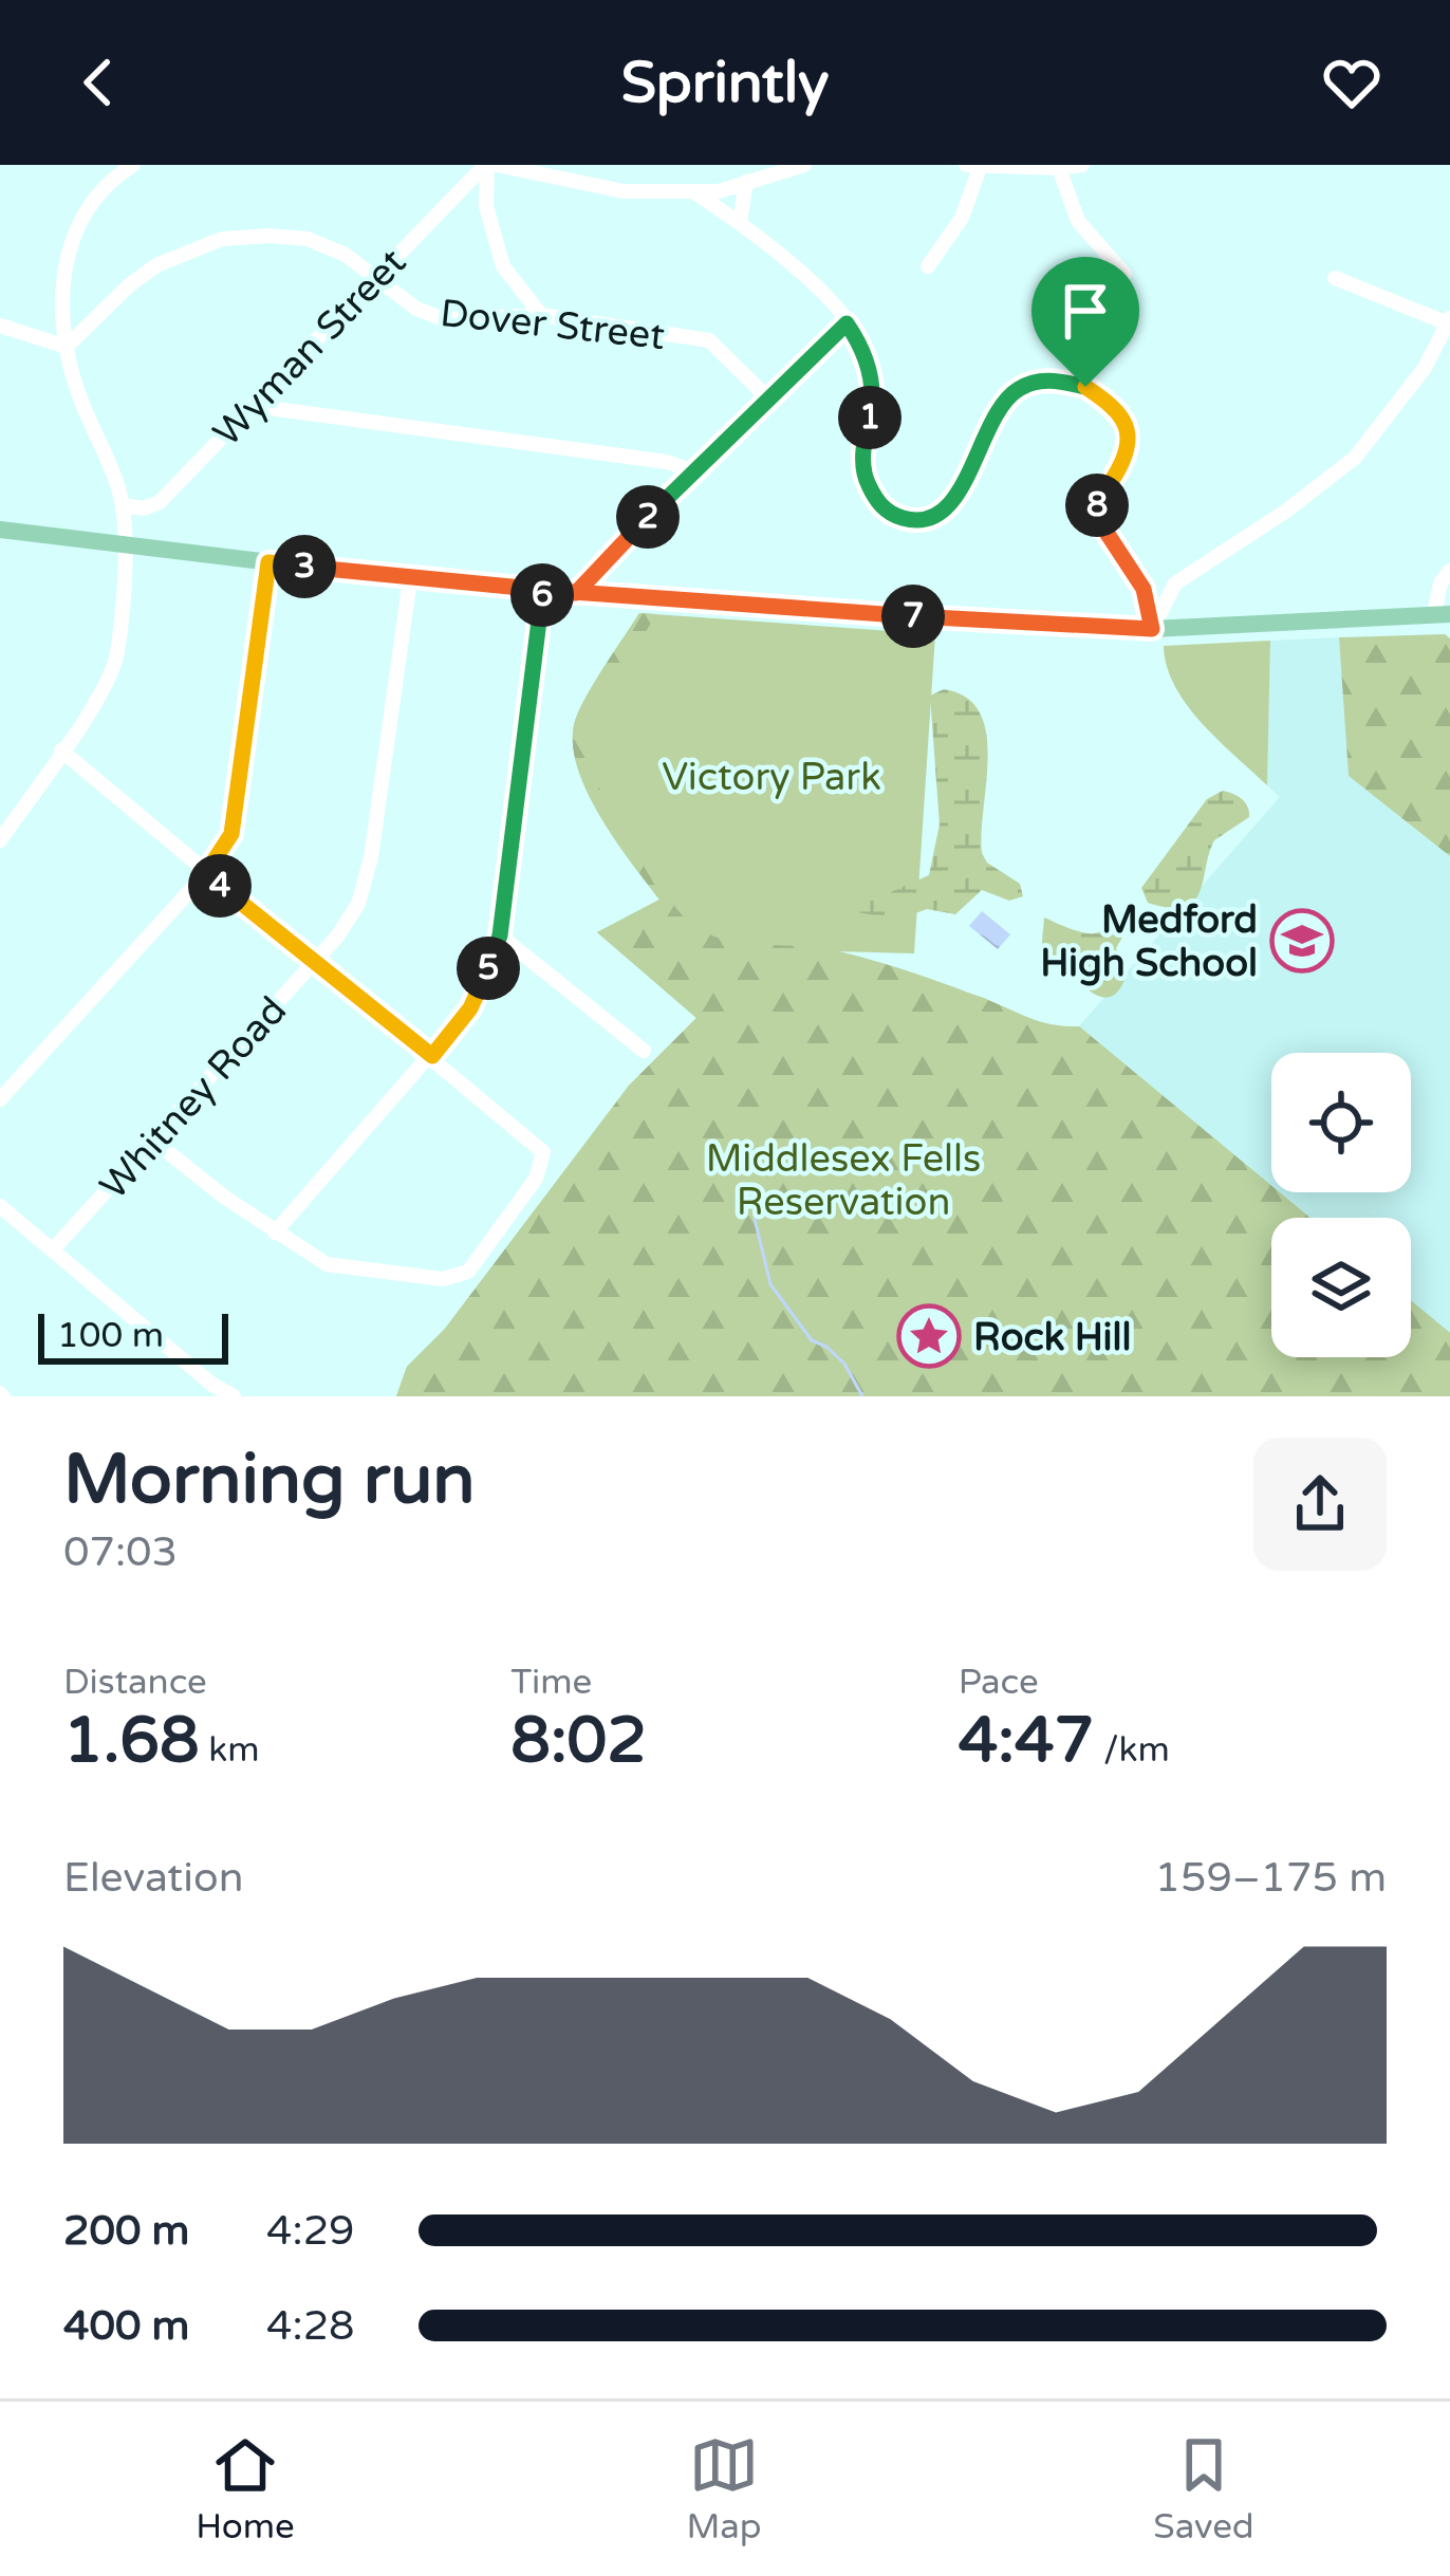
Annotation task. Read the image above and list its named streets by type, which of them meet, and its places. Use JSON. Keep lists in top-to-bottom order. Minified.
{"streets":{"street":["Dover Street","Wyman Street","Whitney Road"]},"crossings":[["Dover Street","Wyman Street"]],"parks":["Victory Park","Middlesex Fells Reservation"],"places":{"school or university":["Medford High School"],"place":["Rock Hill"]},"scale_bar":"100 m","page":{"header":"Sprintly","pins":["1","8","2","3","6","7","4","5"],"scale":"100 m","heading":["Morning run","07:03"],"stats":[["Distance","1.68 km"],["Time","8:02"],["Pace","4:47 /km"]],"chart":["Elevation","159–175 m"],"list":[{"name":"200 m","note":"4:29"},{"name":"400 m","note":"4:28"}],"tabs":["Home","Map","Saved"]}}
